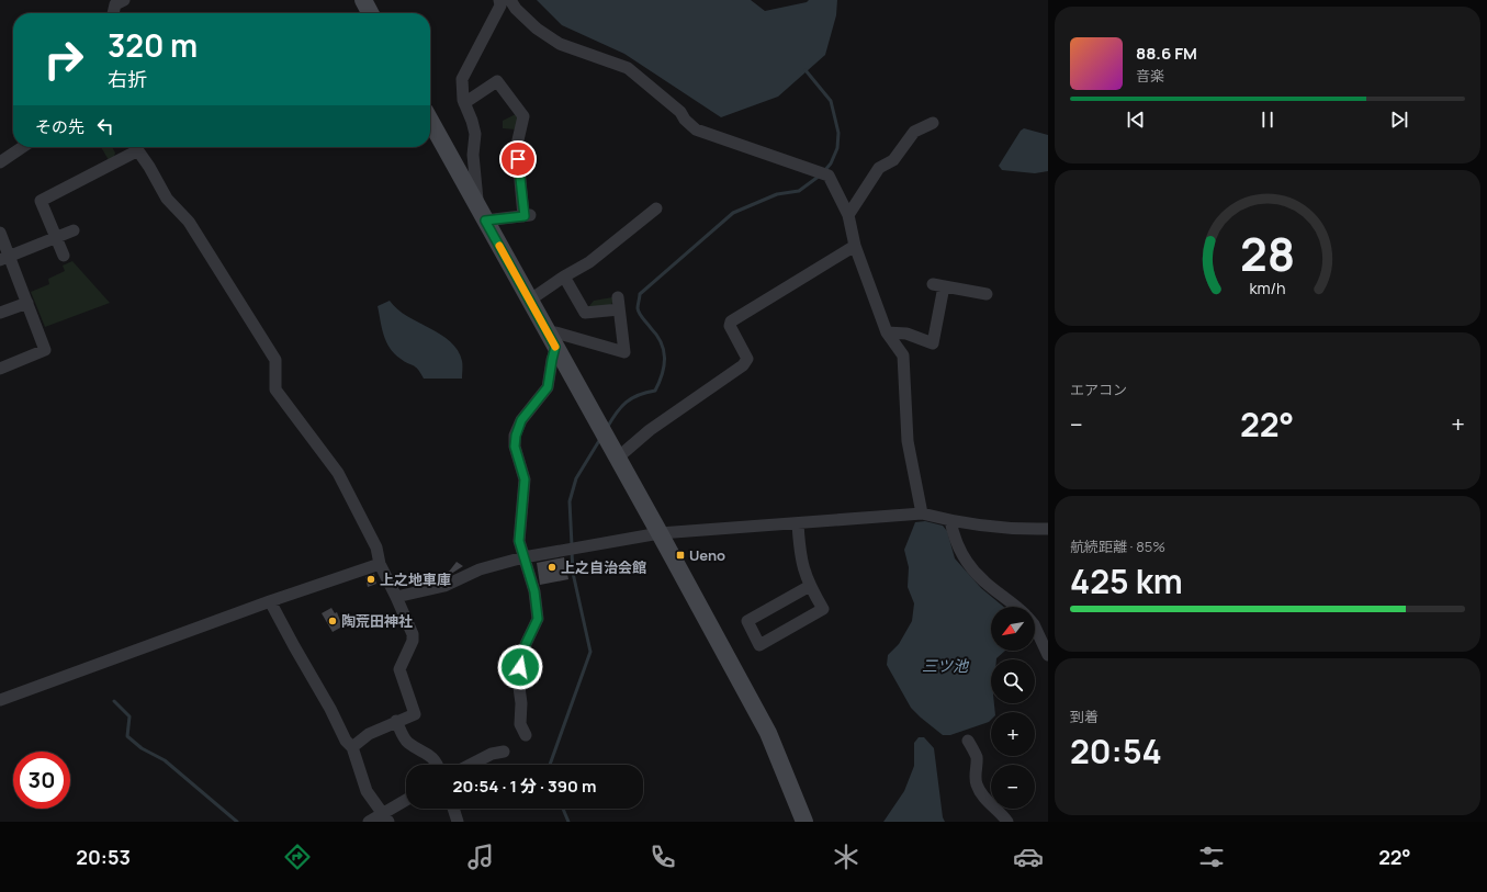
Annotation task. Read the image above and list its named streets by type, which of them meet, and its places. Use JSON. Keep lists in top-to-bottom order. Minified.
{"water":["三ツ池"],"places":{"transit":["Ueno"],"other":["上之自治会館","上之地車庫","陶荒田神社"]},"north":"bottom left","page":{"turn":["320 m","右折"],"song":["88.6 FM","音楽"],"then":"その先","tile":["エアコン",["航続距離 · 85%","425 km"],["到着","20:54"]],"heat":["−","22°","+"],"map_buttons":["+","−"],"limit":"30","trip":"20:54 · 1 分 · 390 m","tabs":["20:53","22°"],"gauge":["28","km/h"]}}
